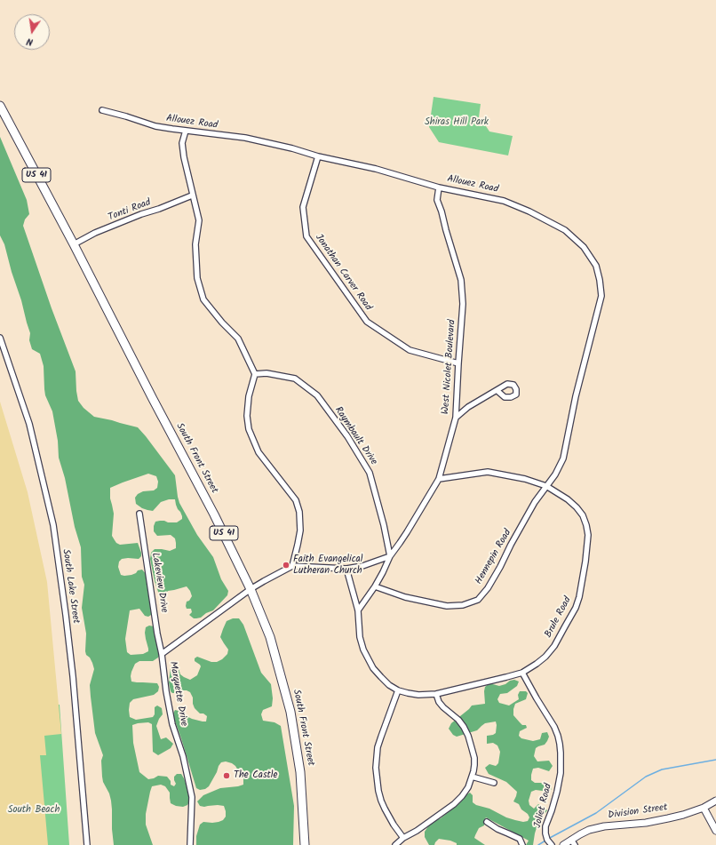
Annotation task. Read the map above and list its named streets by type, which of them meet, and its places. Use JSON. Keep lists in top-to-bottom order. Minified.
{"streets":{"highway":["US 41","South Front Street"],"street":["Allouez Road","Tonti Road","Jonathan Carver Road","West Nicolet Boulevard","Raymbault Drive","Hennepin Road","Lakeview Drive","South Lake Street","Brule Road","Marquette Drive","Joliet Road","Division Street"]},"crossings":[["Allouez Road","Jonathan Carver Road"],["Allouez Road","West Nicolet Boulevard"],["Allouez Road","Hennepin Road"],["Allouez Road","Brule Road"],["Tonti Road","South Front Street"],["Jonathan Carver Road","West Nicolet Boulevard"],["West Nicolet Boulevard","Raymbault Drive"],["West Nicolet Boulevard","Hennepin Road"],["West Nicolet Boulevard","Brule Road"],["South Front Street","Marquette Drive"],["Hennepin Road","Brule Road"],["Lakeview Drive","Marquette Drive"],["Brule Road","Joliet Road"]],"parks":["Shiras Hill Park","South Beach"],"places":["Faith Evangelical Lutheran Church","The Castle"],"north":"bottom"}
